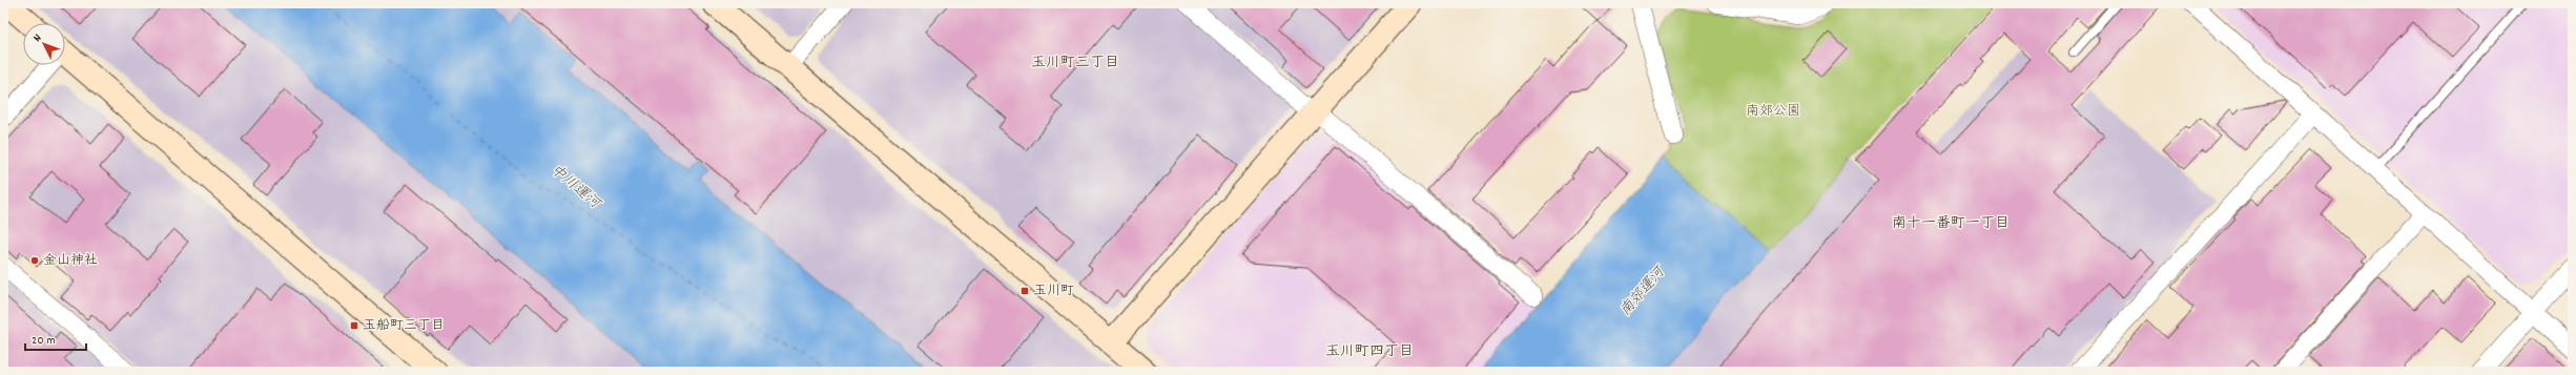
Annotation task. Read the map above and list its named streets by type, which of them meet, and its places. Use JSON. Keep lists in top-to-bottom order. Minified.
{"districts":["玉川町三丁目","南十一番町一丁目","玉川町四丁目"],"water":["中川運河","南郊運河"],"parks":["南郊公園"],"places":{"other":["金山神社"],"transit":["玉川町","玉船町三丁目"]},"scale_bar":"20 m","north":"top left"}
